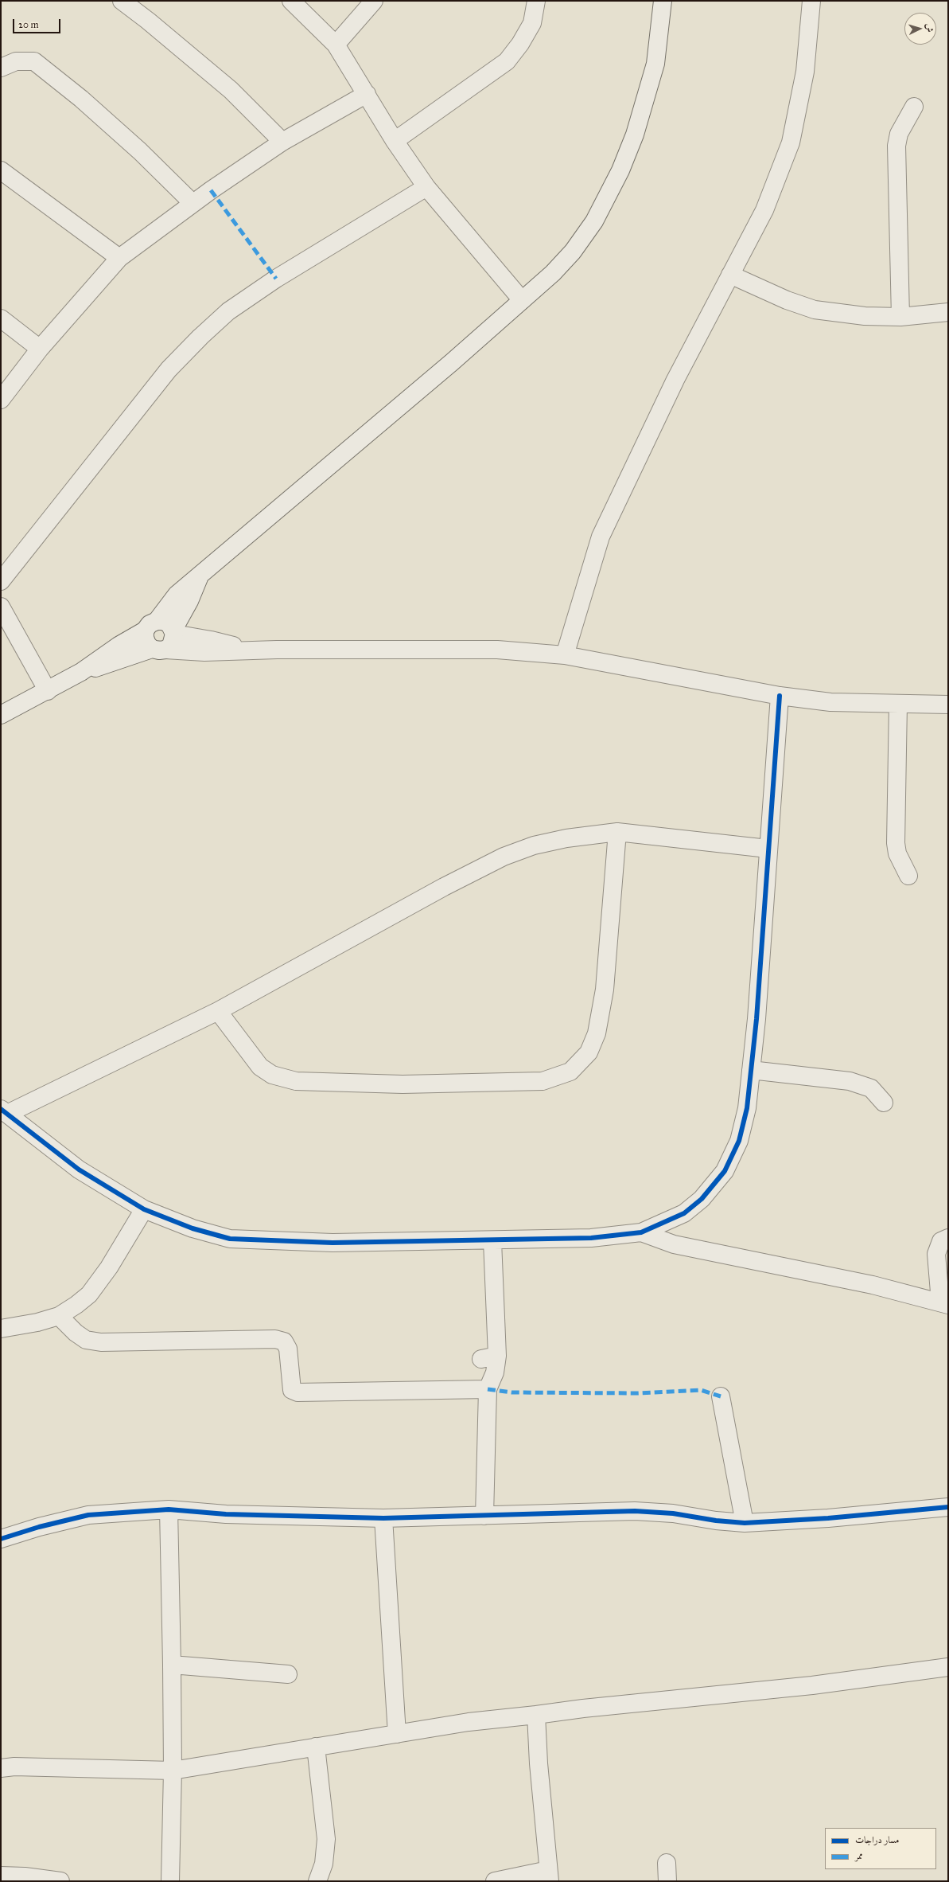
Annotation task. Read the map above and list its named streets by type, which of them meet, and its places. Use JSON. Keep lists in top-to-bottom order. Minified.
{"legend":["مسار دراجات","ممر"],"scale_bar":"20 m","north":"right"}
